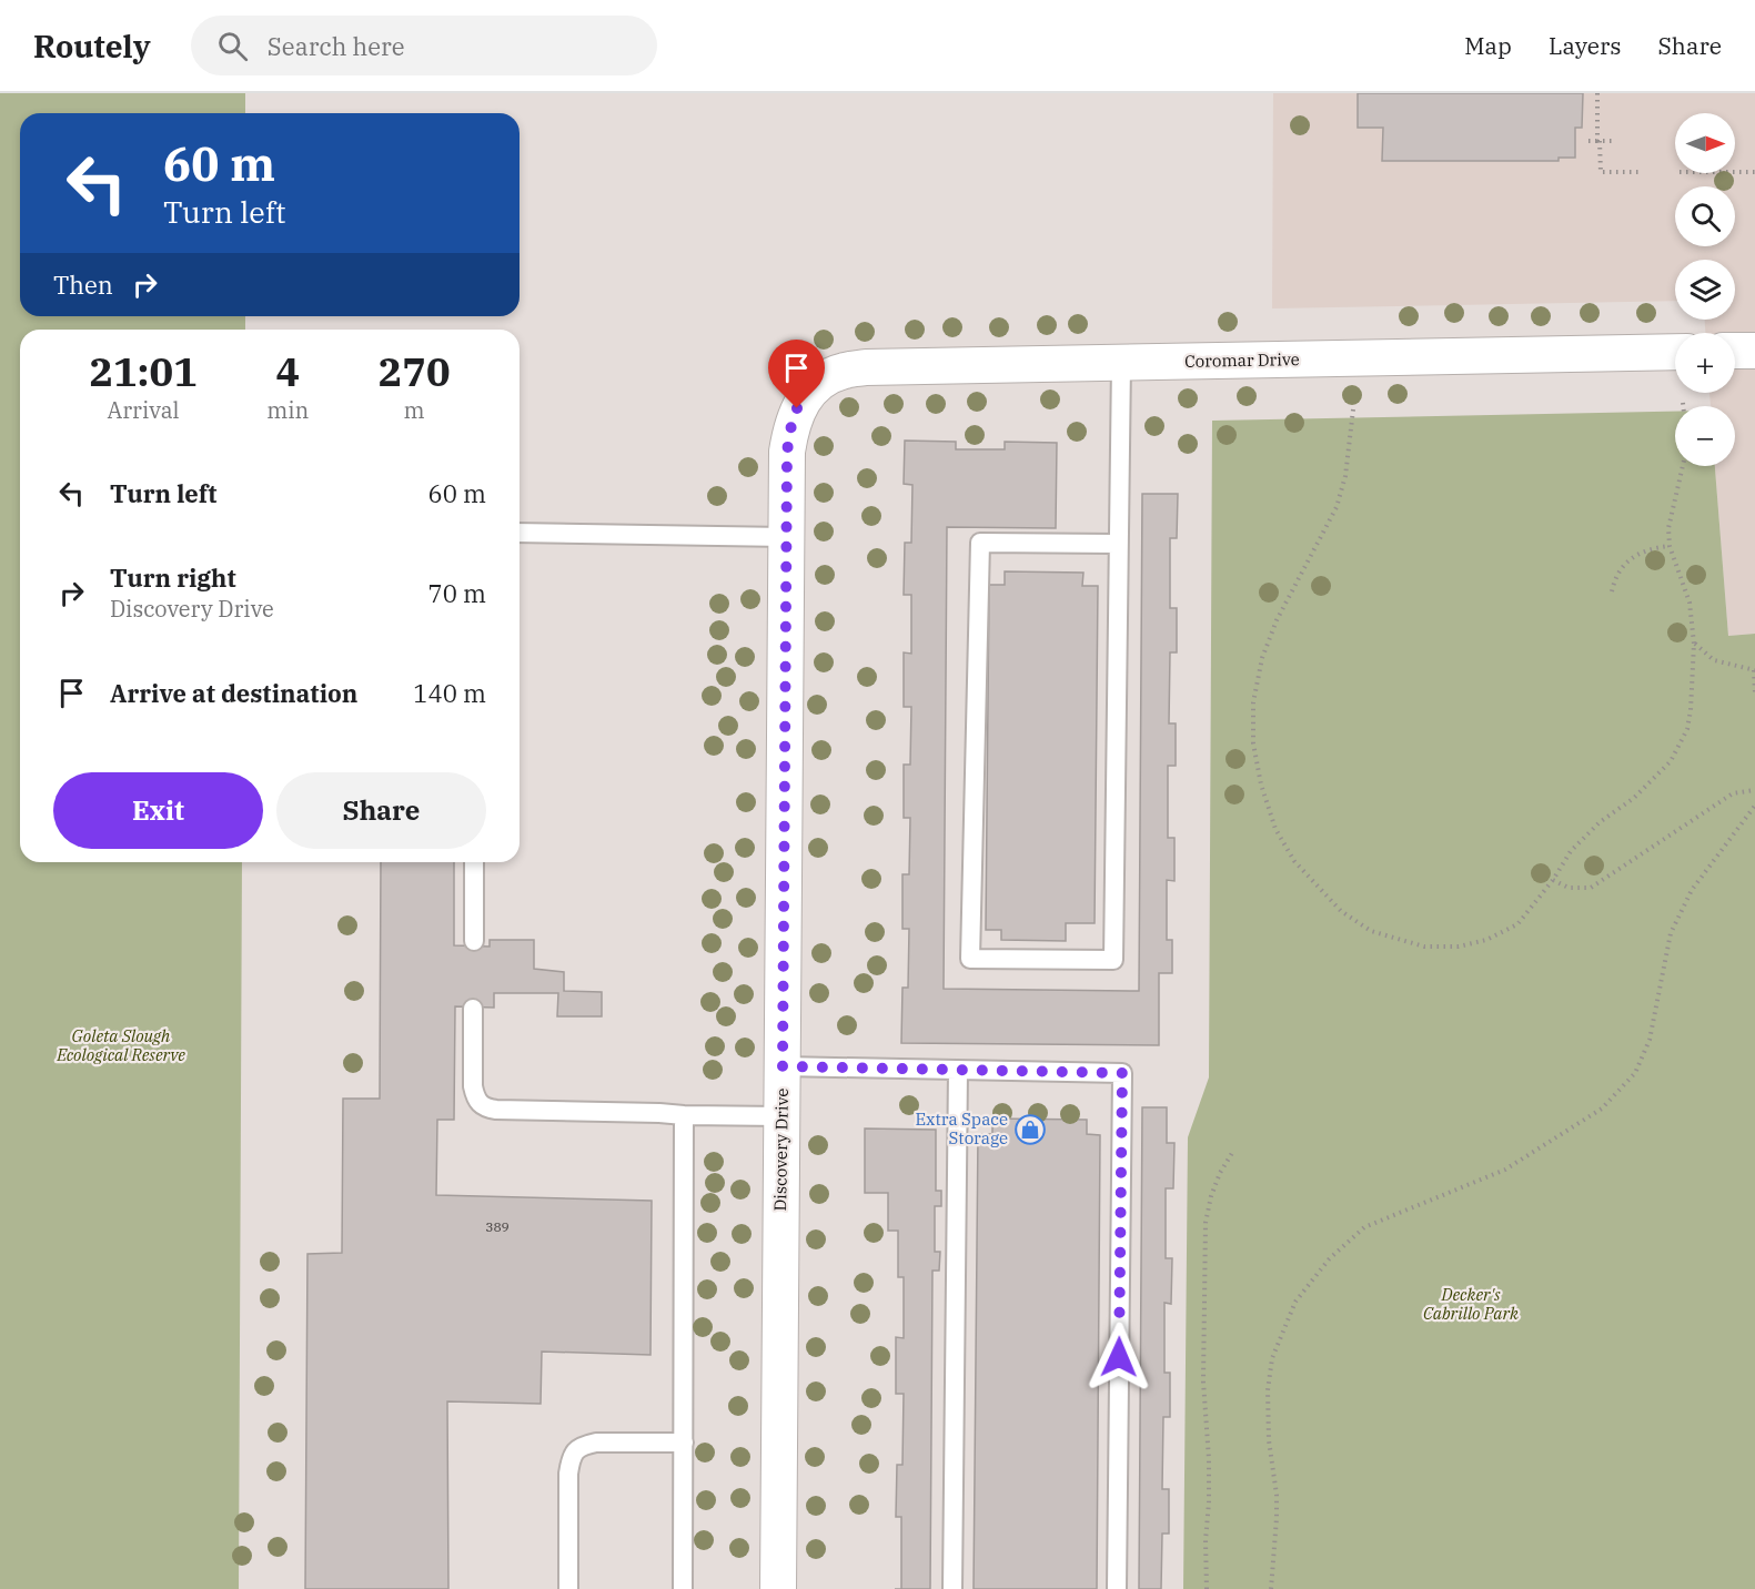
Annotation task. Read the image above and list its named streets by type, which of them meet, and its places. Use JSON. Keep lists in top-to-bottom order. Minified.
{"streets":{"street":["Coromar Drive","Discovery Drive"]},"crossings":[["Coromar Drive","Discovery Drive"]],"parks":["Goleta Slough Ecological Reserve","Decker's Cabrillo Park"],"places":{"shop":["Extra Space Storage"]},"house_numbers":["389"],"north":"right","page":{"header":"Routely","search":"Search here","nav":["Map","Layers","Share"],"map_buttons":["+","−"],"turn":["60 m","Turn left"],"then":"Then","eta":["21:01","Arrival","4","min","270","m"],"list":[{"name":"Turn left","value":"60 m"},{"name":"Turn right","note":"Discovery Drive","value":"70 m"},{"name":"Arrive at destination","value":"140 m"}],"buttons":["Exit","Share"]}}
